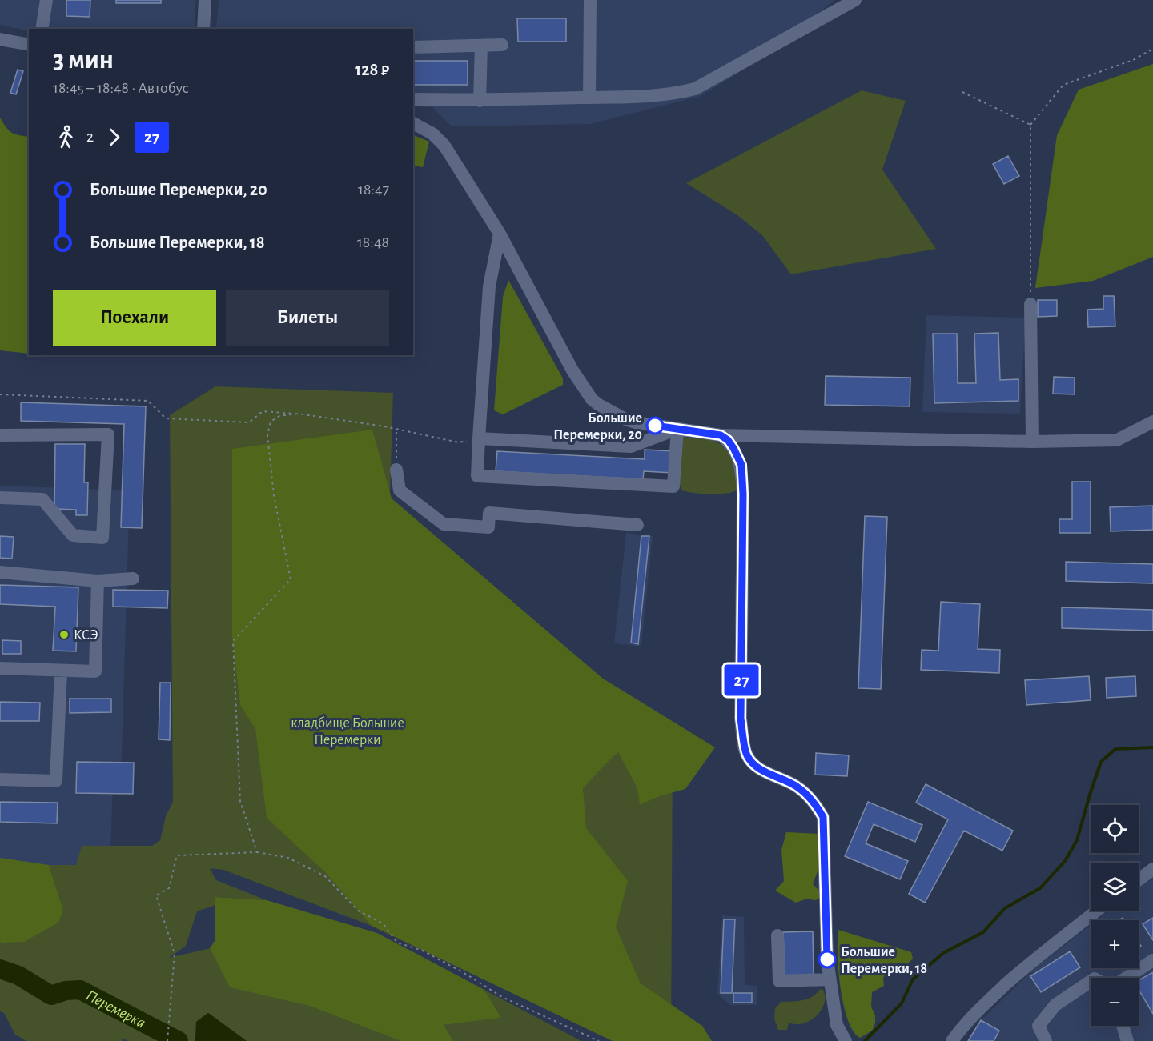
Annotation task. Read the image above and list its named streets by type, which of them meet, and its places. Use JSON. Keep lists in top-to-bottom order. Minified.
{"water":["Перемерка"],"parks":["кладбище Большие Перемерки"],"places":["Большие Перемерки, 20","КСЭ","Большие Перемерки, 18"],"lines":["bus line 27"],"page":{"on_map":"27","heading":["3 мин","18:45 – 18:48 · Автобус","128 ₽"],"legs":["2","27"],"list":[{"name":"Большие Перемерки, 20","value":"18:47"},{"name":"Большие Перемерки, 18","value":"18:48"}],"buttons":["Поехали","Билеты"],"map_buttons":["+","−"]}}
